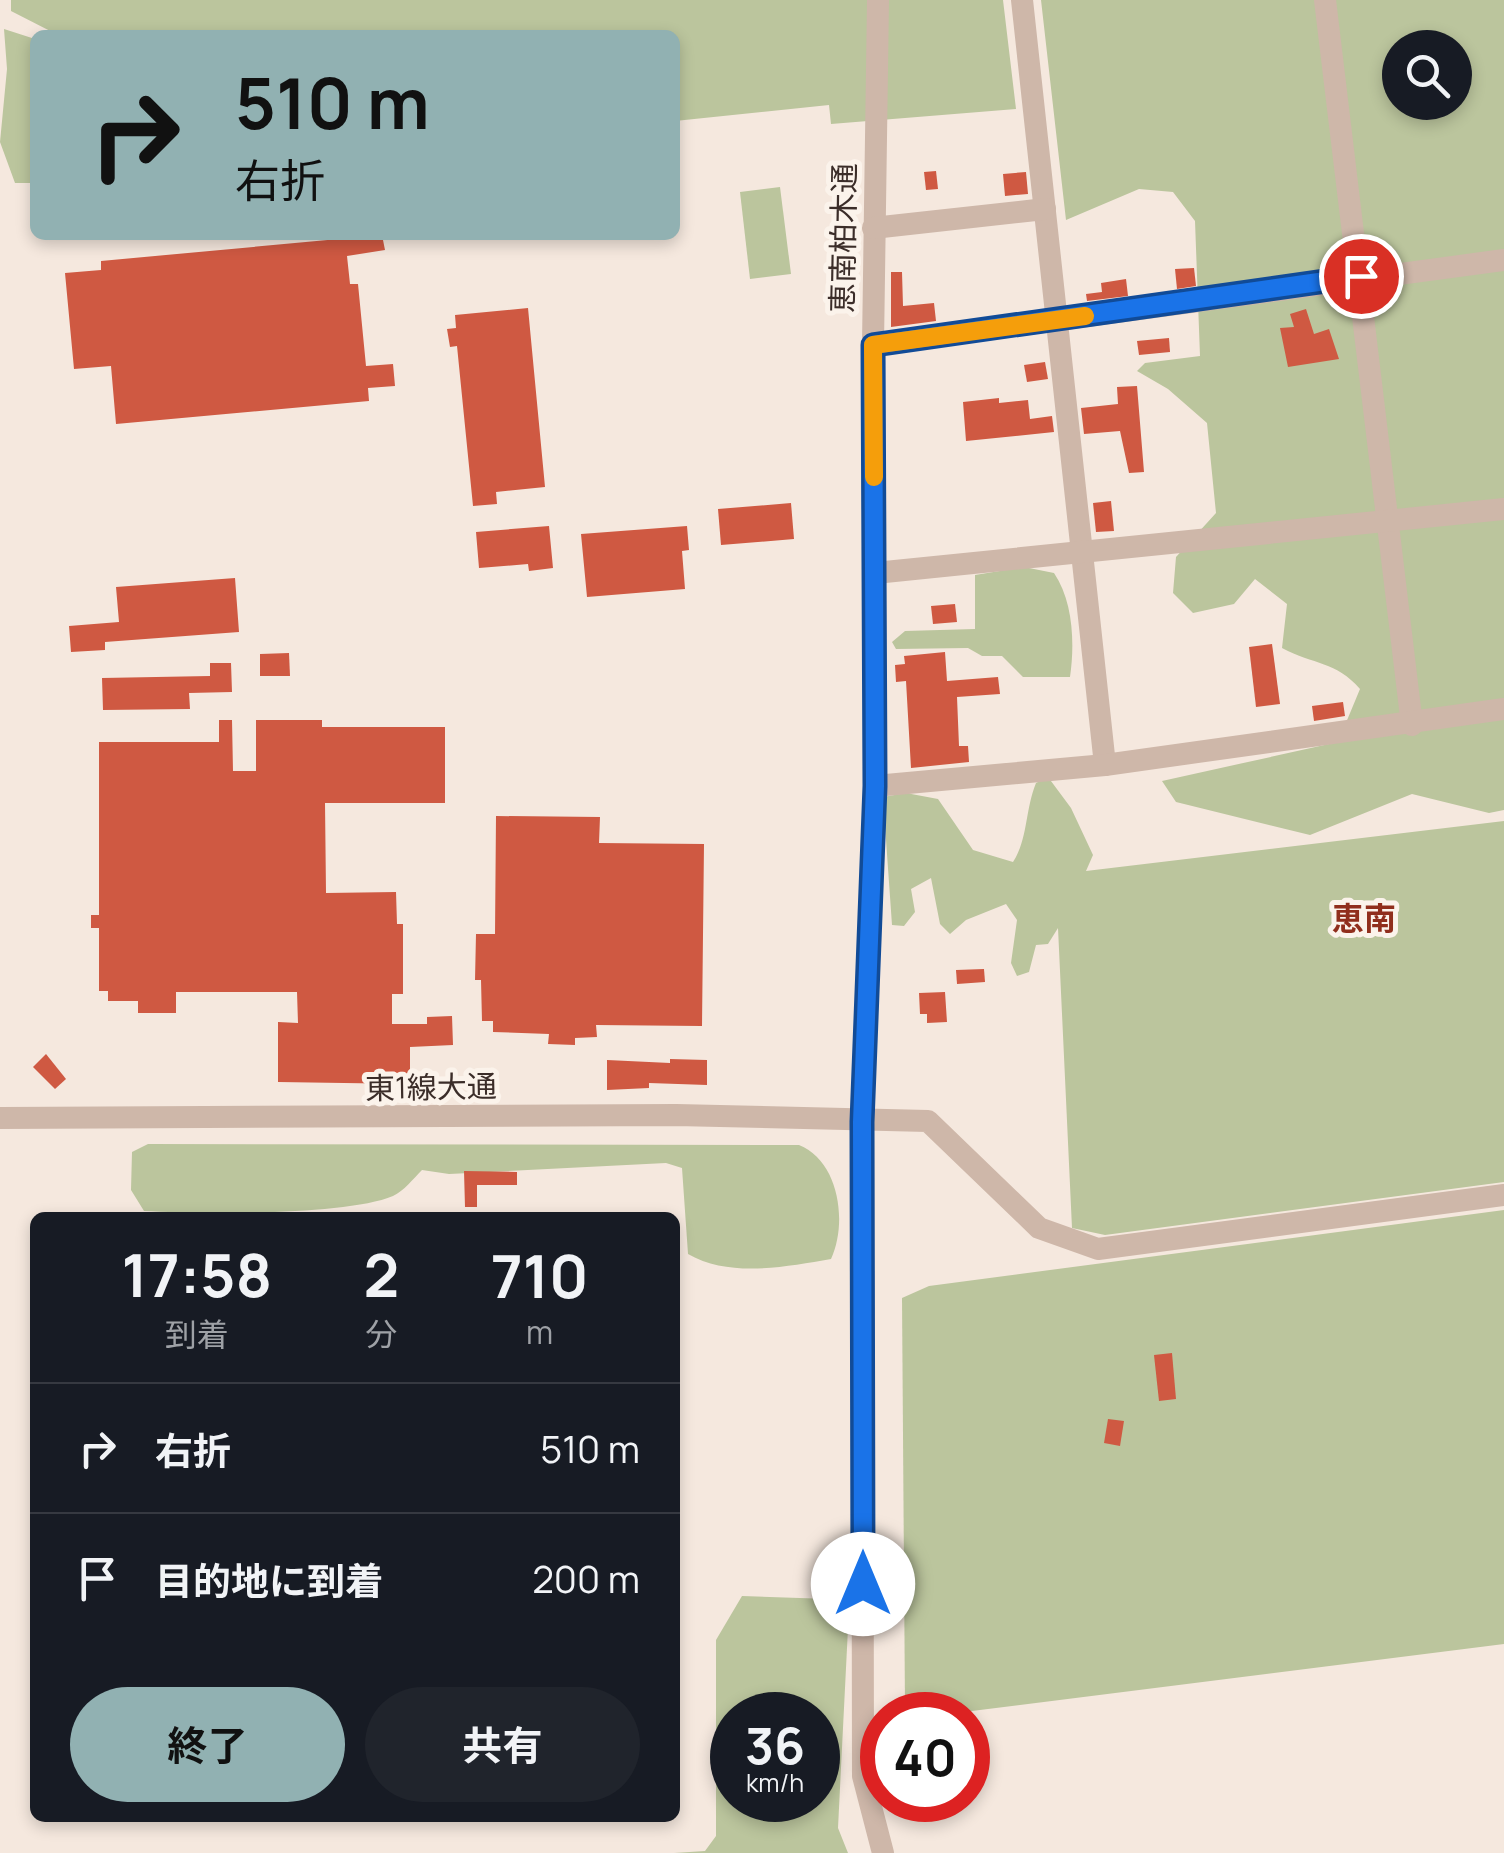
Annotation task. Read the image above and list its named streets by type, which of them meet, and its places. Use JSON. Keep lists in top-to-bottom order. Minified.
{"streets":{"street":["恵南柏木通","東1線大通"]},"crossings":[["恵南柏木通","東1線大通"]],"districts":["恵南"],"page":{"turn":["510 m","右折"],"eta":["17:58","到着","2","分","710","m"],"list":[{"name":"右折","value":"510 m"},{"name":"目的地に到着","value":"200 m"}],"buttons":["終了","共有"],"speed":"36 km/h","limit":"40"}}
